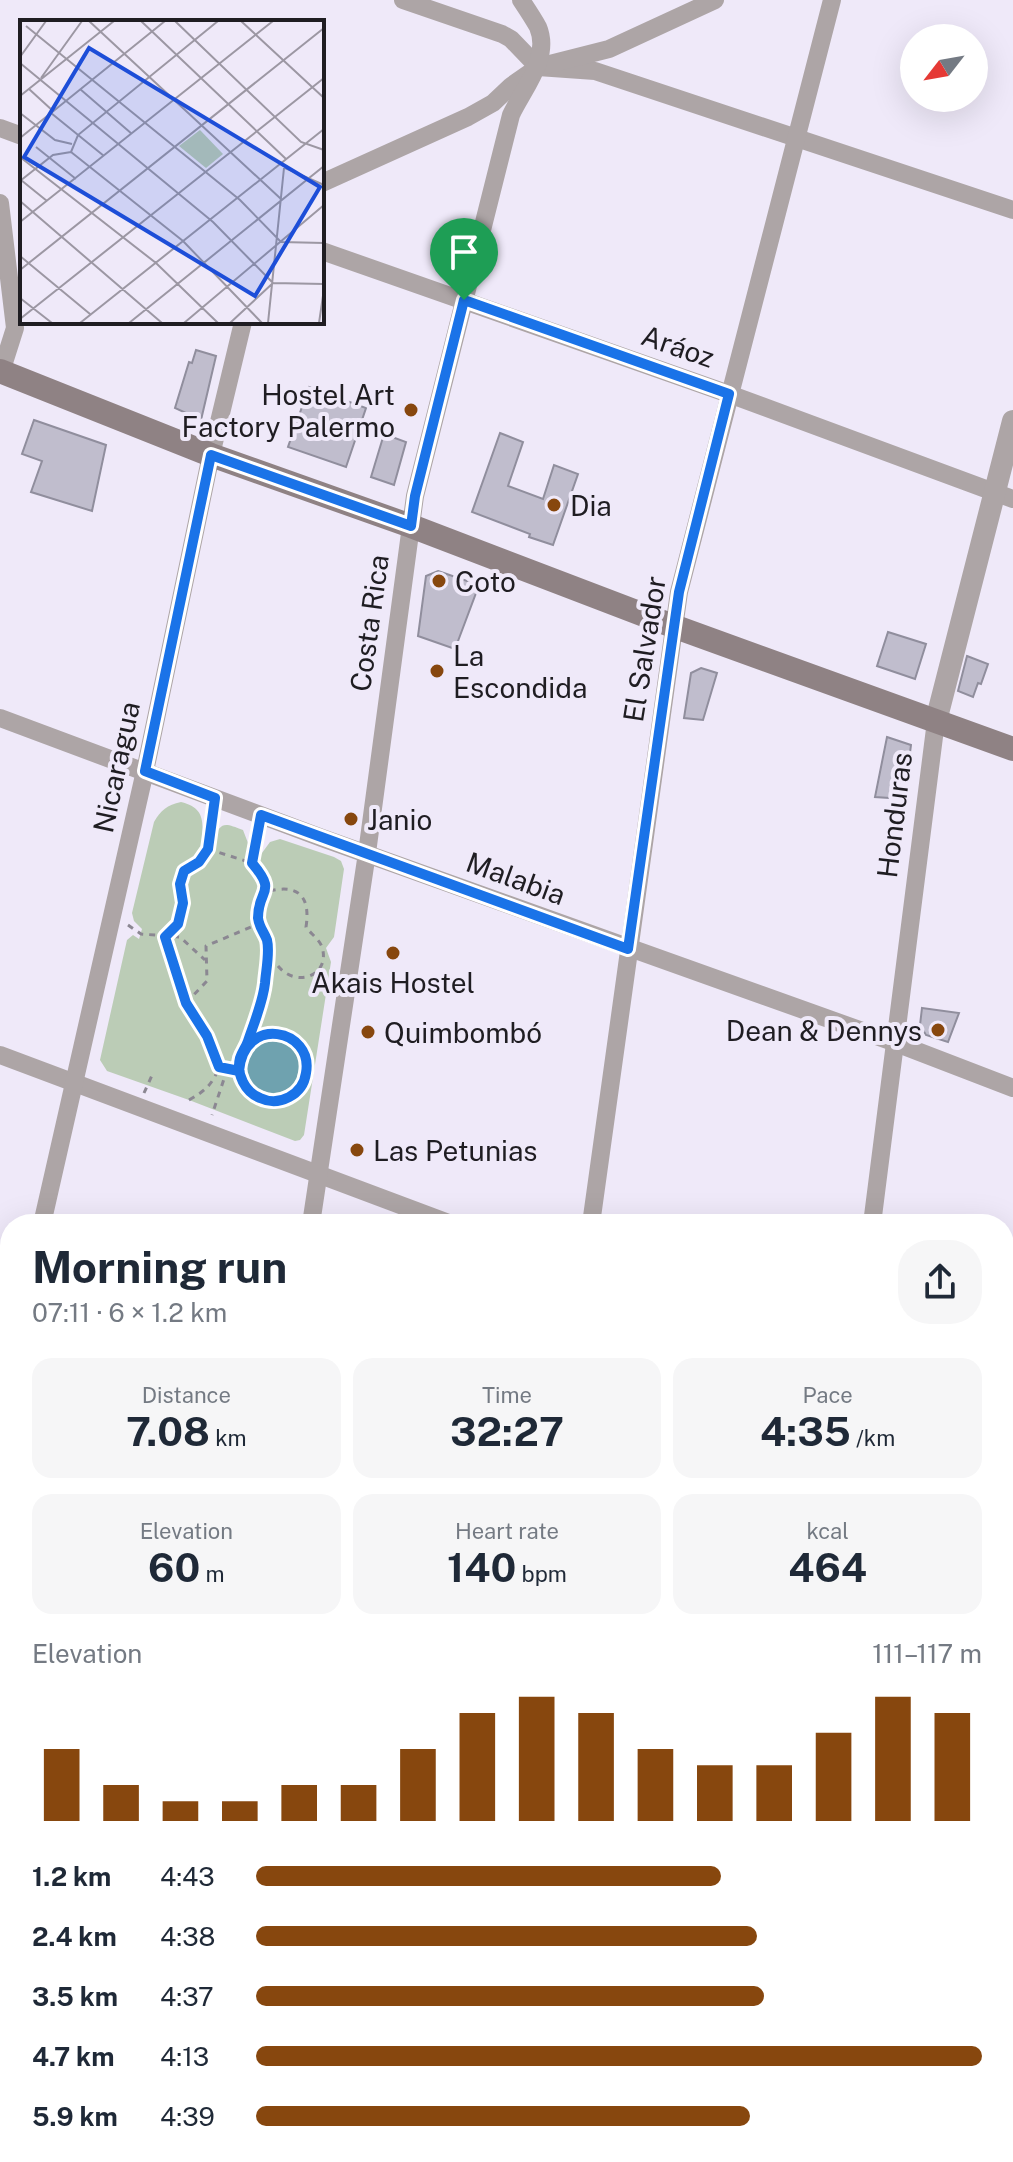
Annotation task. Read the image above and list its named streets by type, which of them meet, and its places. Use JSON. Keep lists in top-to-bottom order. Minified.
{"streets":{"street":["Aráoz","Costa Rica","El Salvador","Nicaragua","Honduras","Malabia"]},"crossings":[["Aráoz","Costa Rica"],["Aráoz","El Salvador"],["Aráoz","Honduras"],["Costa Rica","Malabia"],["El Salvador","Malabia"],["Nicaragua","Malabia"],["Honduras","Malabia"]],"places":["Hostel Art Factory Palermo","Dia","Coto","La Escondida","Janio","Akais Hostel","Dean & Dennys","Quimbombó","Las Petunias"],"north":"bottom left","page":{"heading":["Morning run","07:11 · 6 × 1.2 km"],"stats":[["Distance","7.08 km"],["Time","32:27"],["Pace","4:35 /km"],["Elevation","60 m"],["Heart rate","140 bpm"],["kcal","464"]],"chart":["Elevation","111–117 m"],"list":[{"name":"1.2 km","note":"4:43"},{"name":"2.4 km","note":"4:38"},{"name":"3.5 km","note":"4:37"},{"name":"4.7 km","note":"4:13"},{"name":"5.9 km","note":"4:39"}]}}
